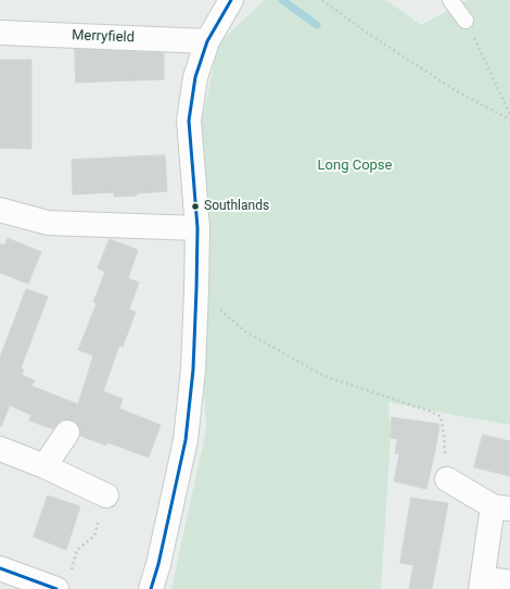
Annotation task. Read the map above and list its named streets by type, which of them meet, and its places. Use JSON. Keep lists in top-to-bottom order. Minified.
{"streets":{"street":["Merryfield"]},"parks":["Long Copse"],"places":["Southlands"]}
